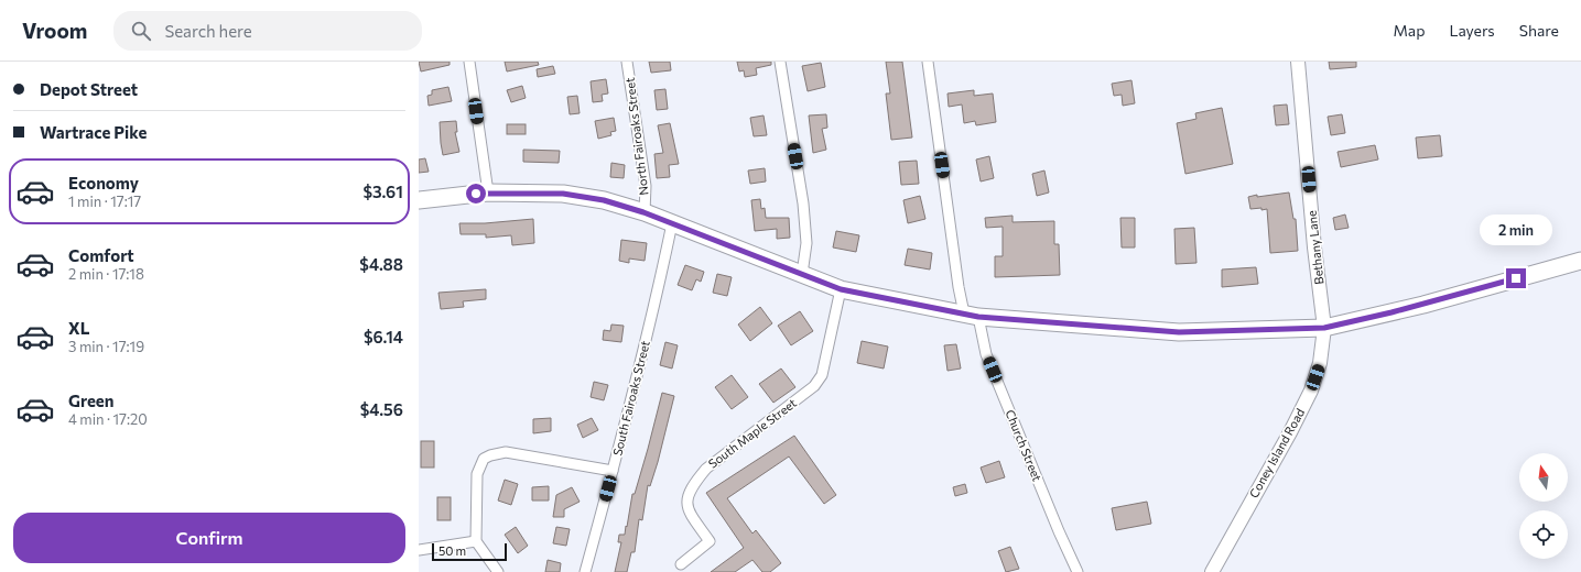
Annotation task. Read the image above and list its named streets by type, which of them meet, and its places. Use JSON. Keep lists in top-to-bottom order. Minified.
{"streets":{"street":["North Fairoaks Street","Bethany Lane","South Fairoaks Street","South Maple Street","Church Street","Coney Island Road"]},"crossings":[["Bethany Lane","Coney Island Road"]],"scale_bar":"50 m","north":"top","page":{"header":"Vroom","search":"Search here","nav":["Map","Layers","Share"],"banner":["Depot Street","Wartrace Pike"],"list":[{"name":"Economy","note":"1 min · 17:17","value":"$3.61"},{"name":"Comfort","note":"2 min · 17:18","value":"$4.88"},{"name":"XL","note":"3 min · 17:19","value":"$6.14"},{"name":"Green","note":"4 min · 17:20","value":"$4.56"}],"bubble":"2 min","buttons":"Confirm","scale":"50 m"}}
